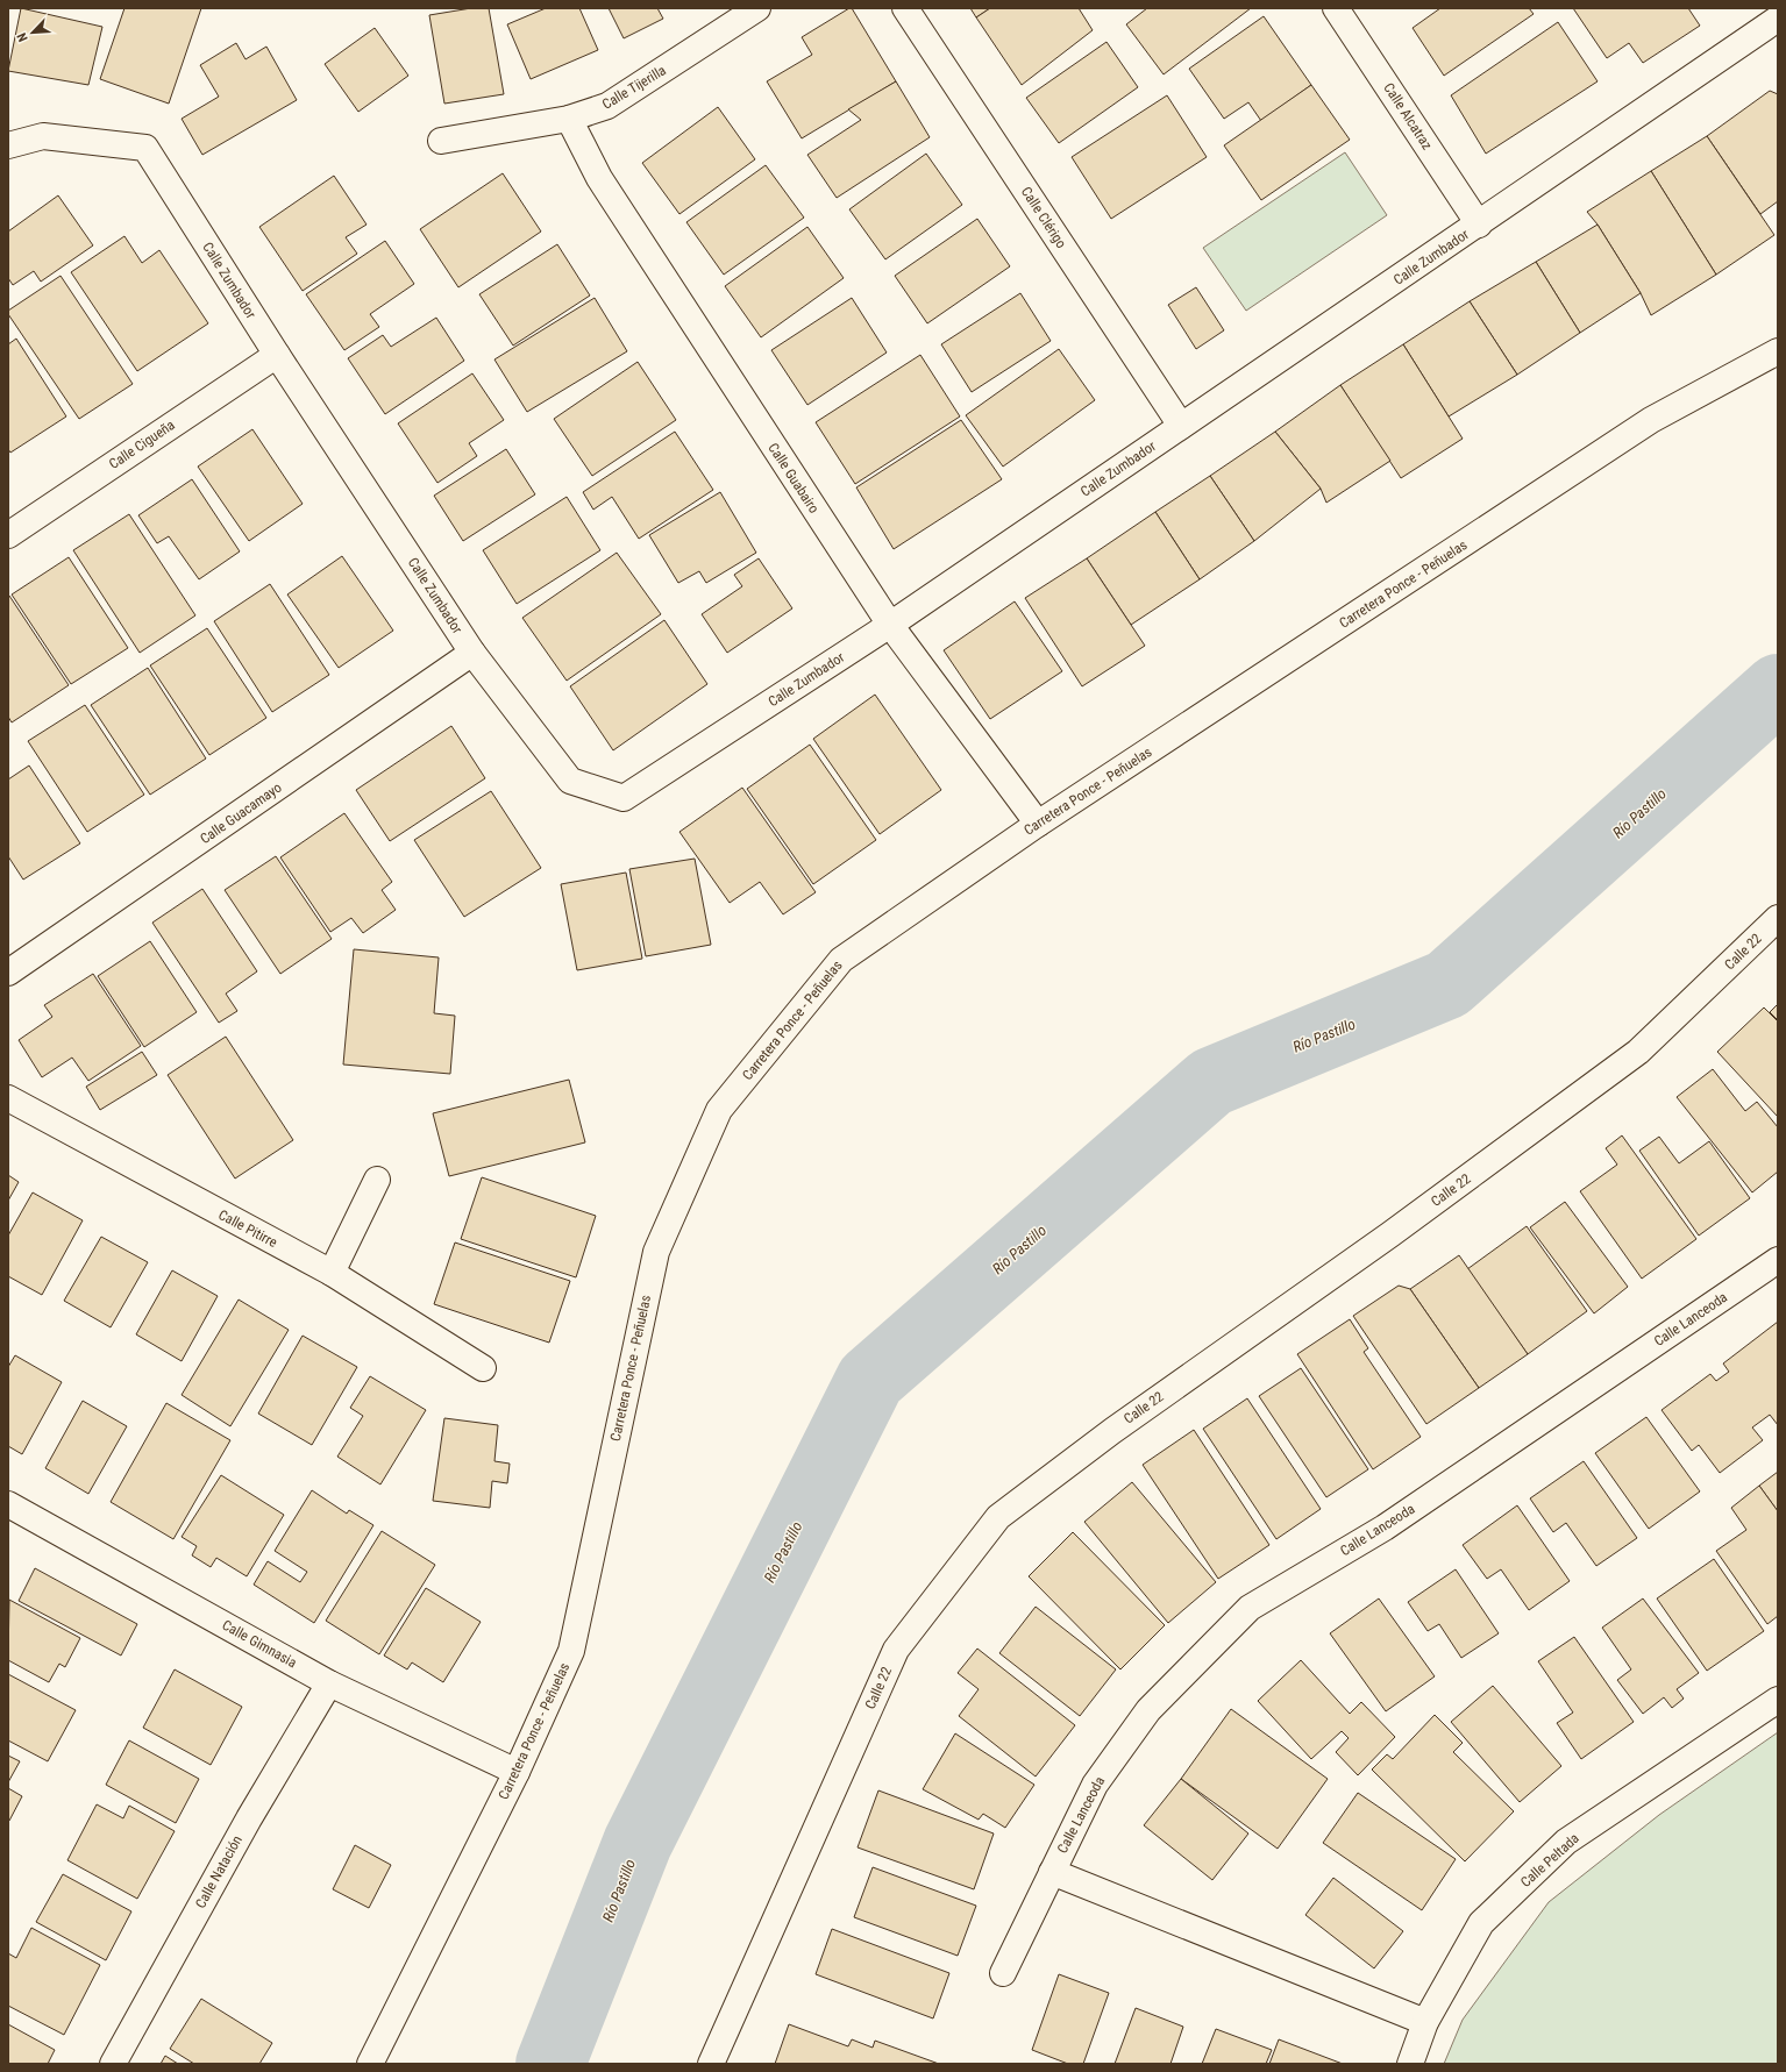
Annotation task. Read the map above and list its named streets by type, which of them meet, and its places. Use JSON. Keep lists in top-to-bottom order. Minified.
{"streets":{"street":["Calle Tijerilla","Calle Alcatraz","Calle Clérigo","Calle Zumbador","Calle Cigueña","Calle Guabairo","Carretera Ponce - Peñuelas","Calle Guacamayo","Calle 22","Calle Pitirre","Calle Lanceoda","Calle Gimnasia","Calle Peltada","Calle Natación"]},"crossings":[["Calle Tijerilla","Calle Guabairo"],["Calle Alcatraz","Calle Zumbador"],["Calle Clérigo","Calle Zumbador"],["Calle Zumbador","Calle Cigueña"],["Calle Zumbador","Calle Guabairo"],["Calle Zumbador","Calle Guacamayo"],["Calle Guabairo","Carretera Ponce - Peñuelas"],["Carretera Ponce - Peñuelas","Calle Gimnasia"],["Calle Gimnasia","Calle Natación"]],"water":["Río Pastillo"],"north":"bottom left"}
